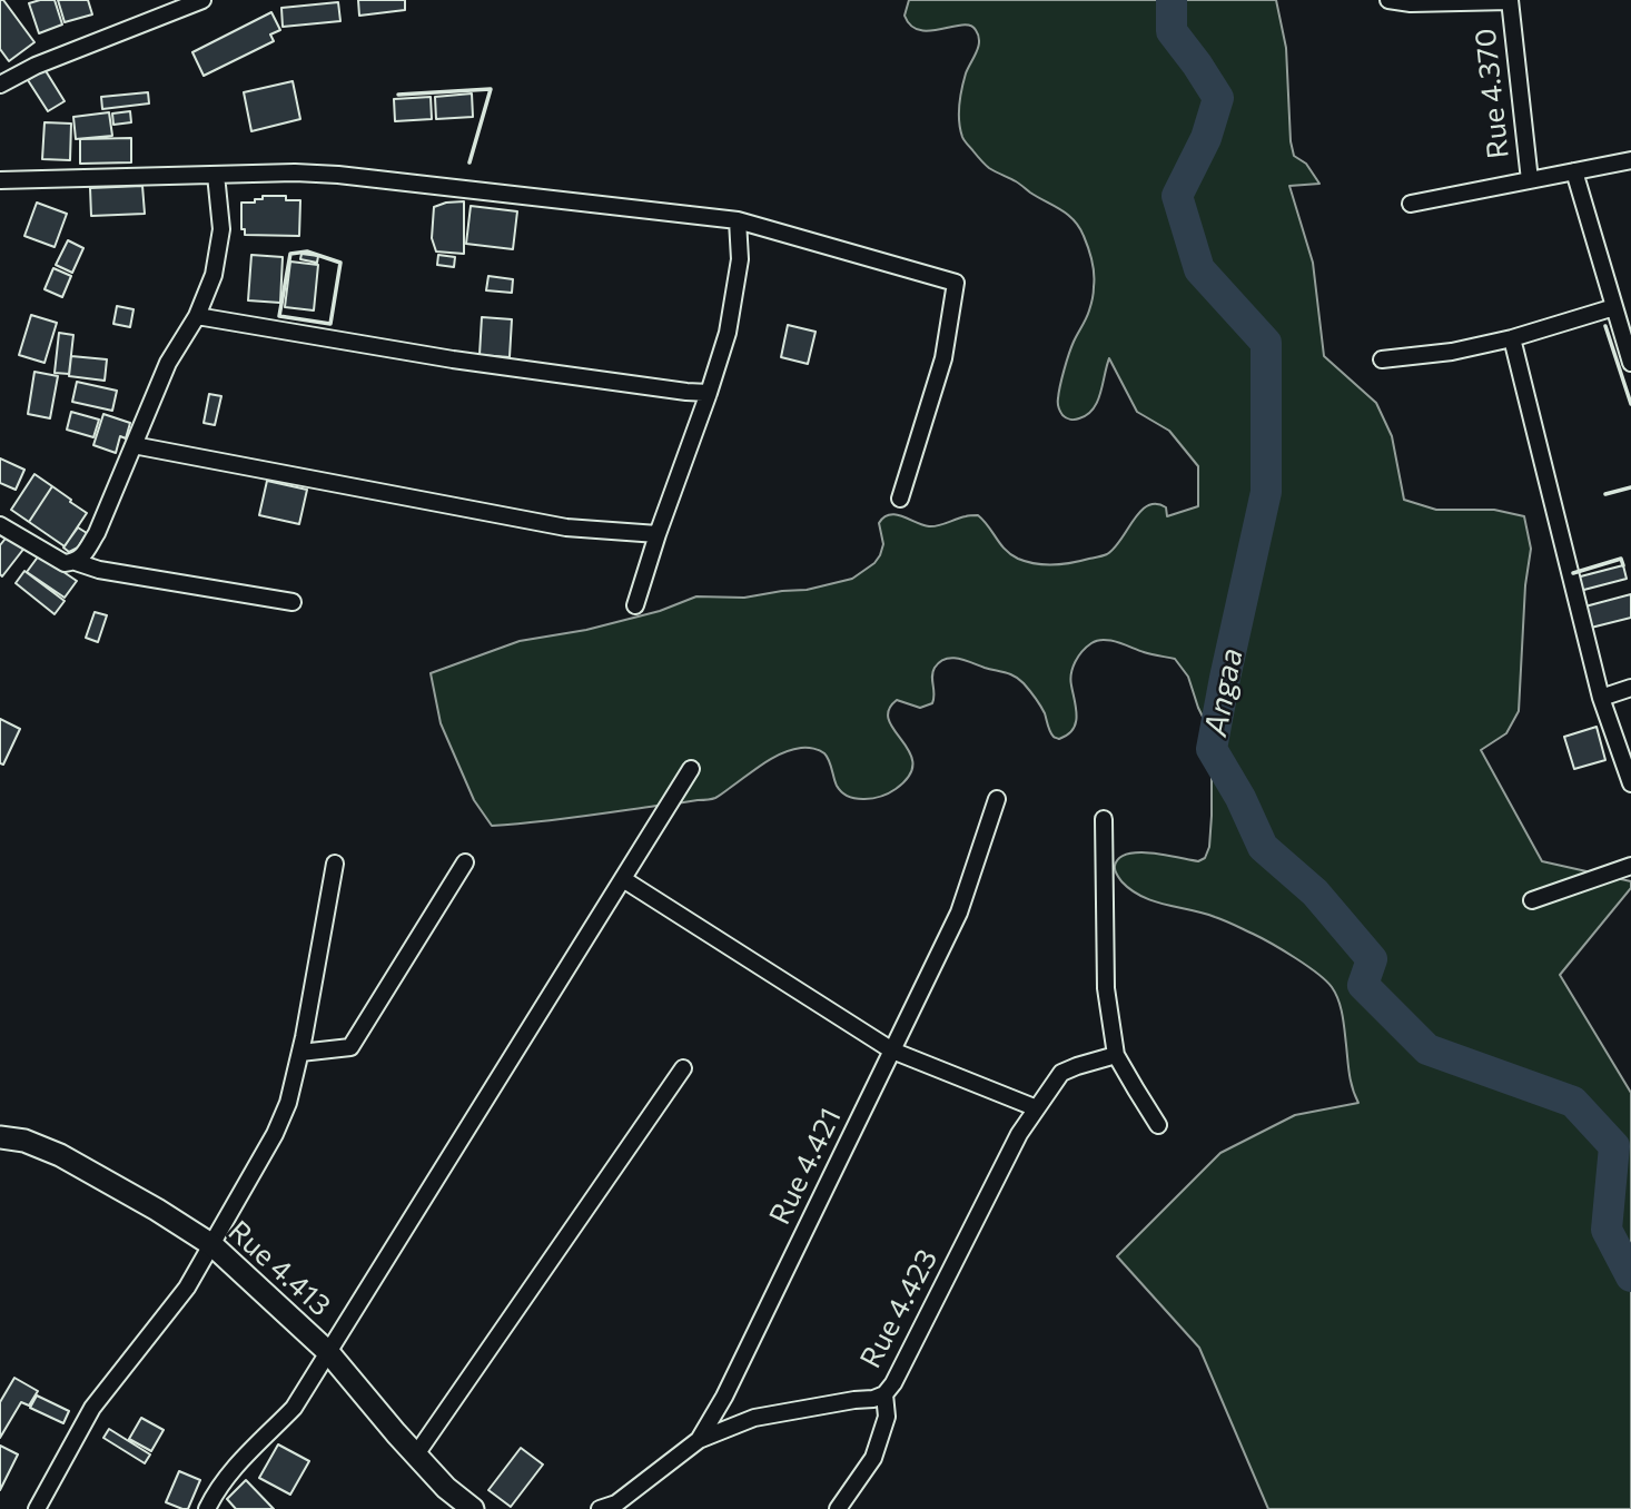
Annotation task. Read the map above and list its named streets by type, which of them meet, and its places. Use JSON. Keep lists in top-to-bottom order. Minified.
{"streets":{"street":["Rue 4.370","Rue 4.421","Rue 4.413","Rue 4.423"]},"water":["Angaa"]}
